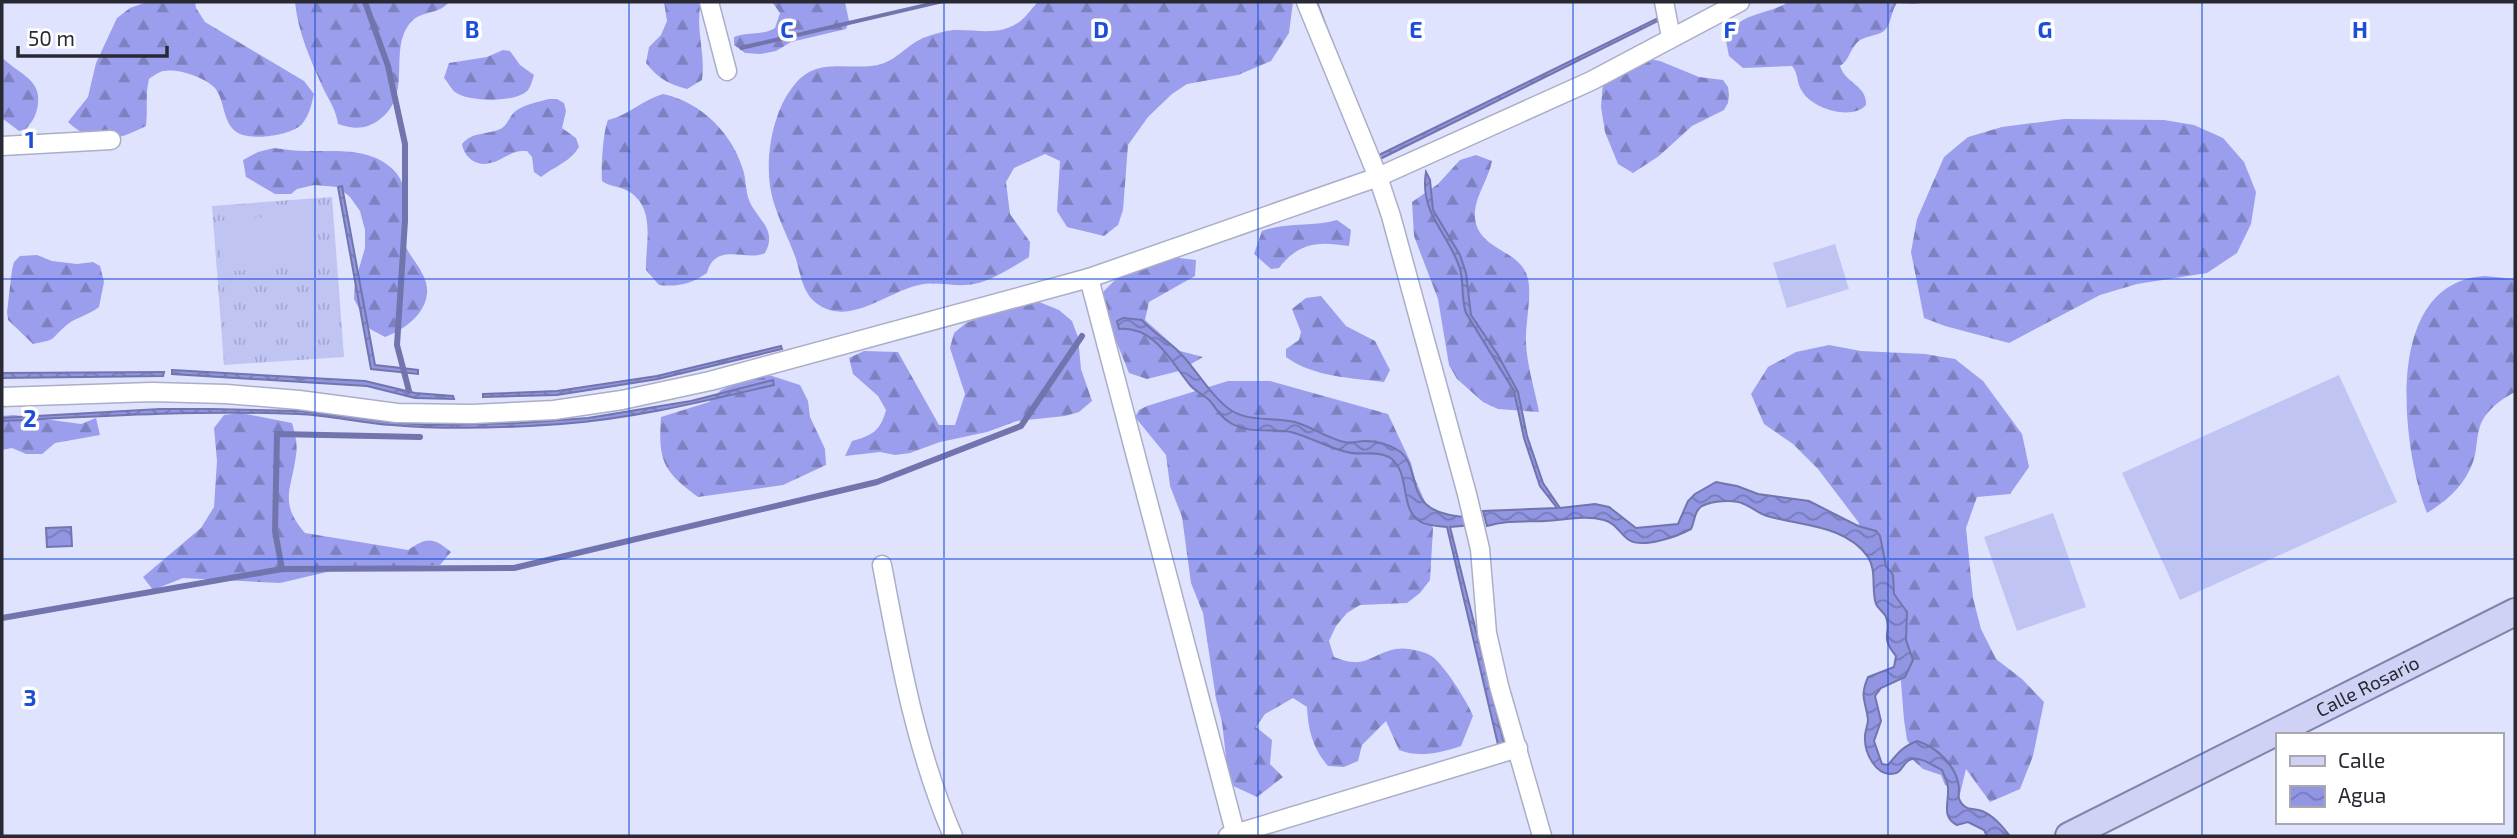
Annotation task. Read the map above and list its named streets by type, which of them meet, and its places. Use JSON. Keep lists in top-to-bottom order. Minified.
{"streets":{"main road":["Calle Rosario"]},"legend":["Calle","Agua"],"scale_bar":"50 m","grid":{"columns":["B","C","D","E","F","G","H"],"rows":["1","2","3"]}}
